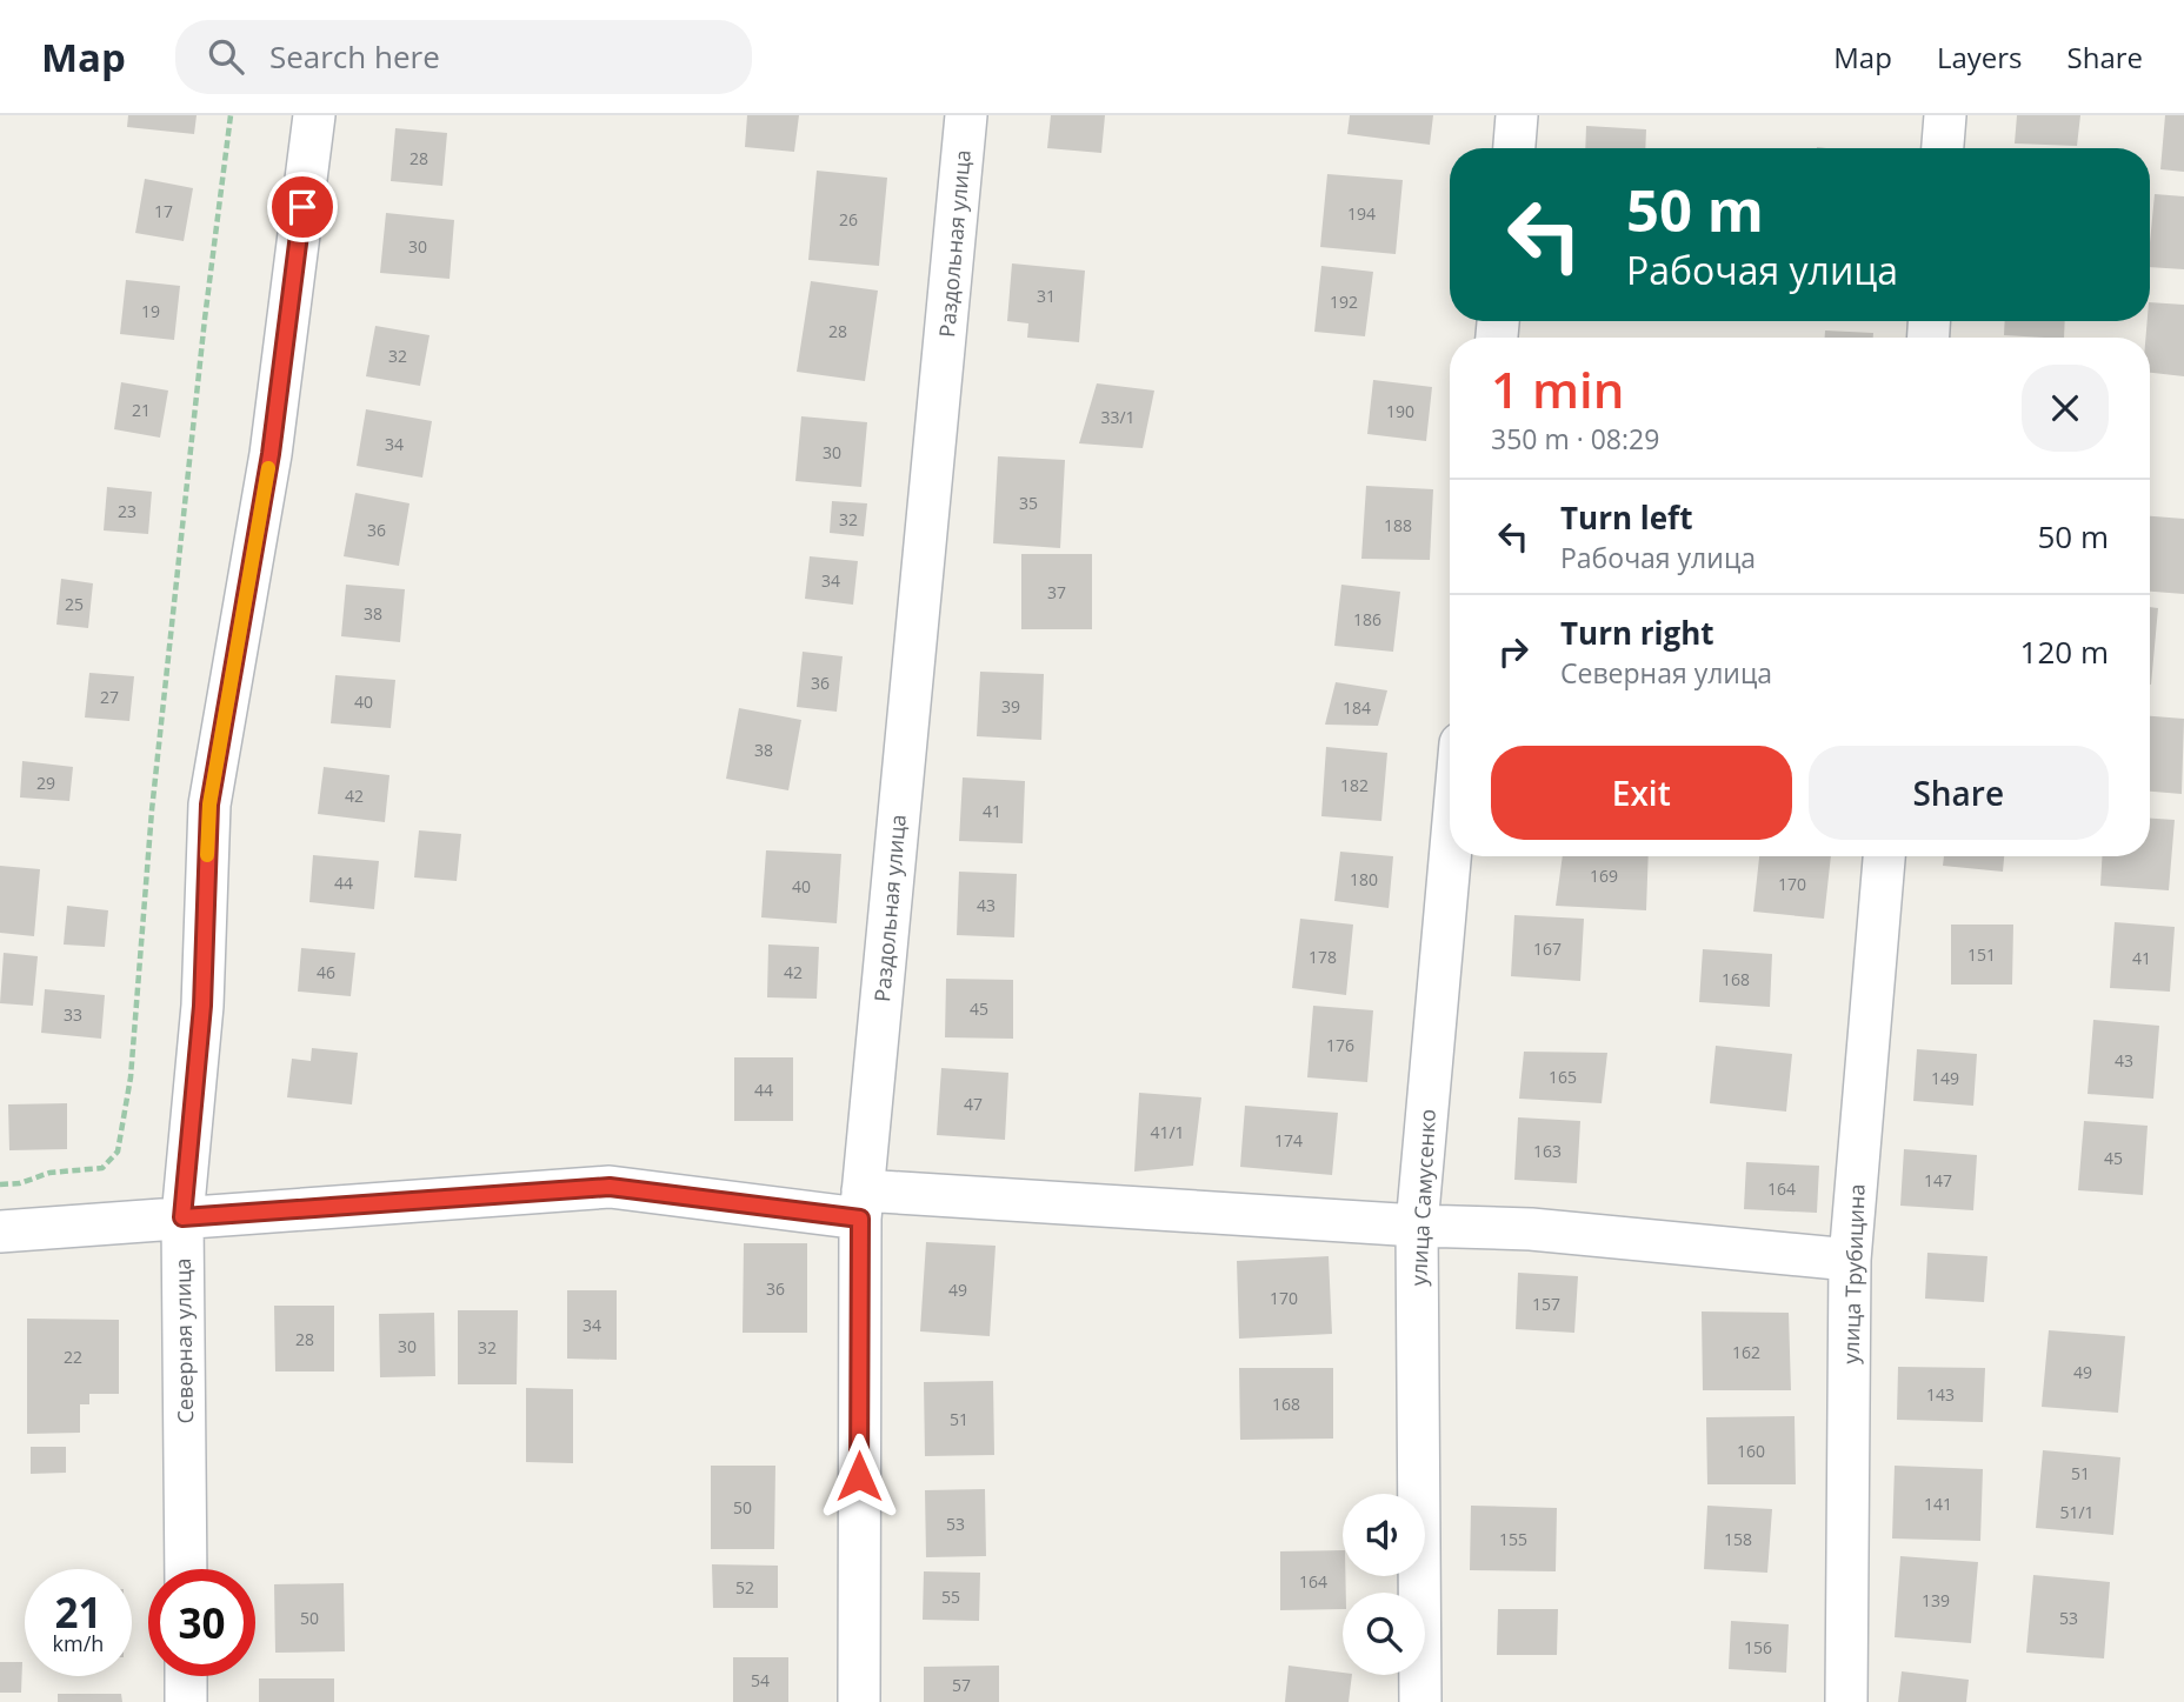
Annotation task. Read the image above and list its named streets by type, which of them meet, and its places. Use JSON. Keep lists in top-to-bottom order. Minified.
{"streets":{"street":["Раздольная улица","улица Самусенко","улица Трубицина","Северная улица"]},"house_numbers":["28","17","194","26","30","31","192","19","28","32","21","190","33/1","34","30","35","23","32","188","36","34","37","25","38","186","36","27","40","39","184","38","29","182","42","41","169","180","44","170","40","43","167","151","178","41","46","42","168","45","33","176","43","165","149","44","47","41/1","174","163","45","147","164","36","49","170","157","34","28","30","32","162","22","49","143","168","51","160","51","141","50","51/1","53","155","158","164","52","55","139","50","53","156","54","57"],"page":{"header":"Map","search":"Search here","nav":["Map","Layers","Share"],"turn":["50 m","Рабочая улица"],"heading":["1 min","350 m · 08:29"],"list":[{"name":"Turn left","note":"Рабочая улица","value":"50 m"},{"name":"Turn right","note":"Северная улица","value":"120 m"}],"buttons":["Exit","Share"],"speed":"21 km/h","limit":"30"}}
